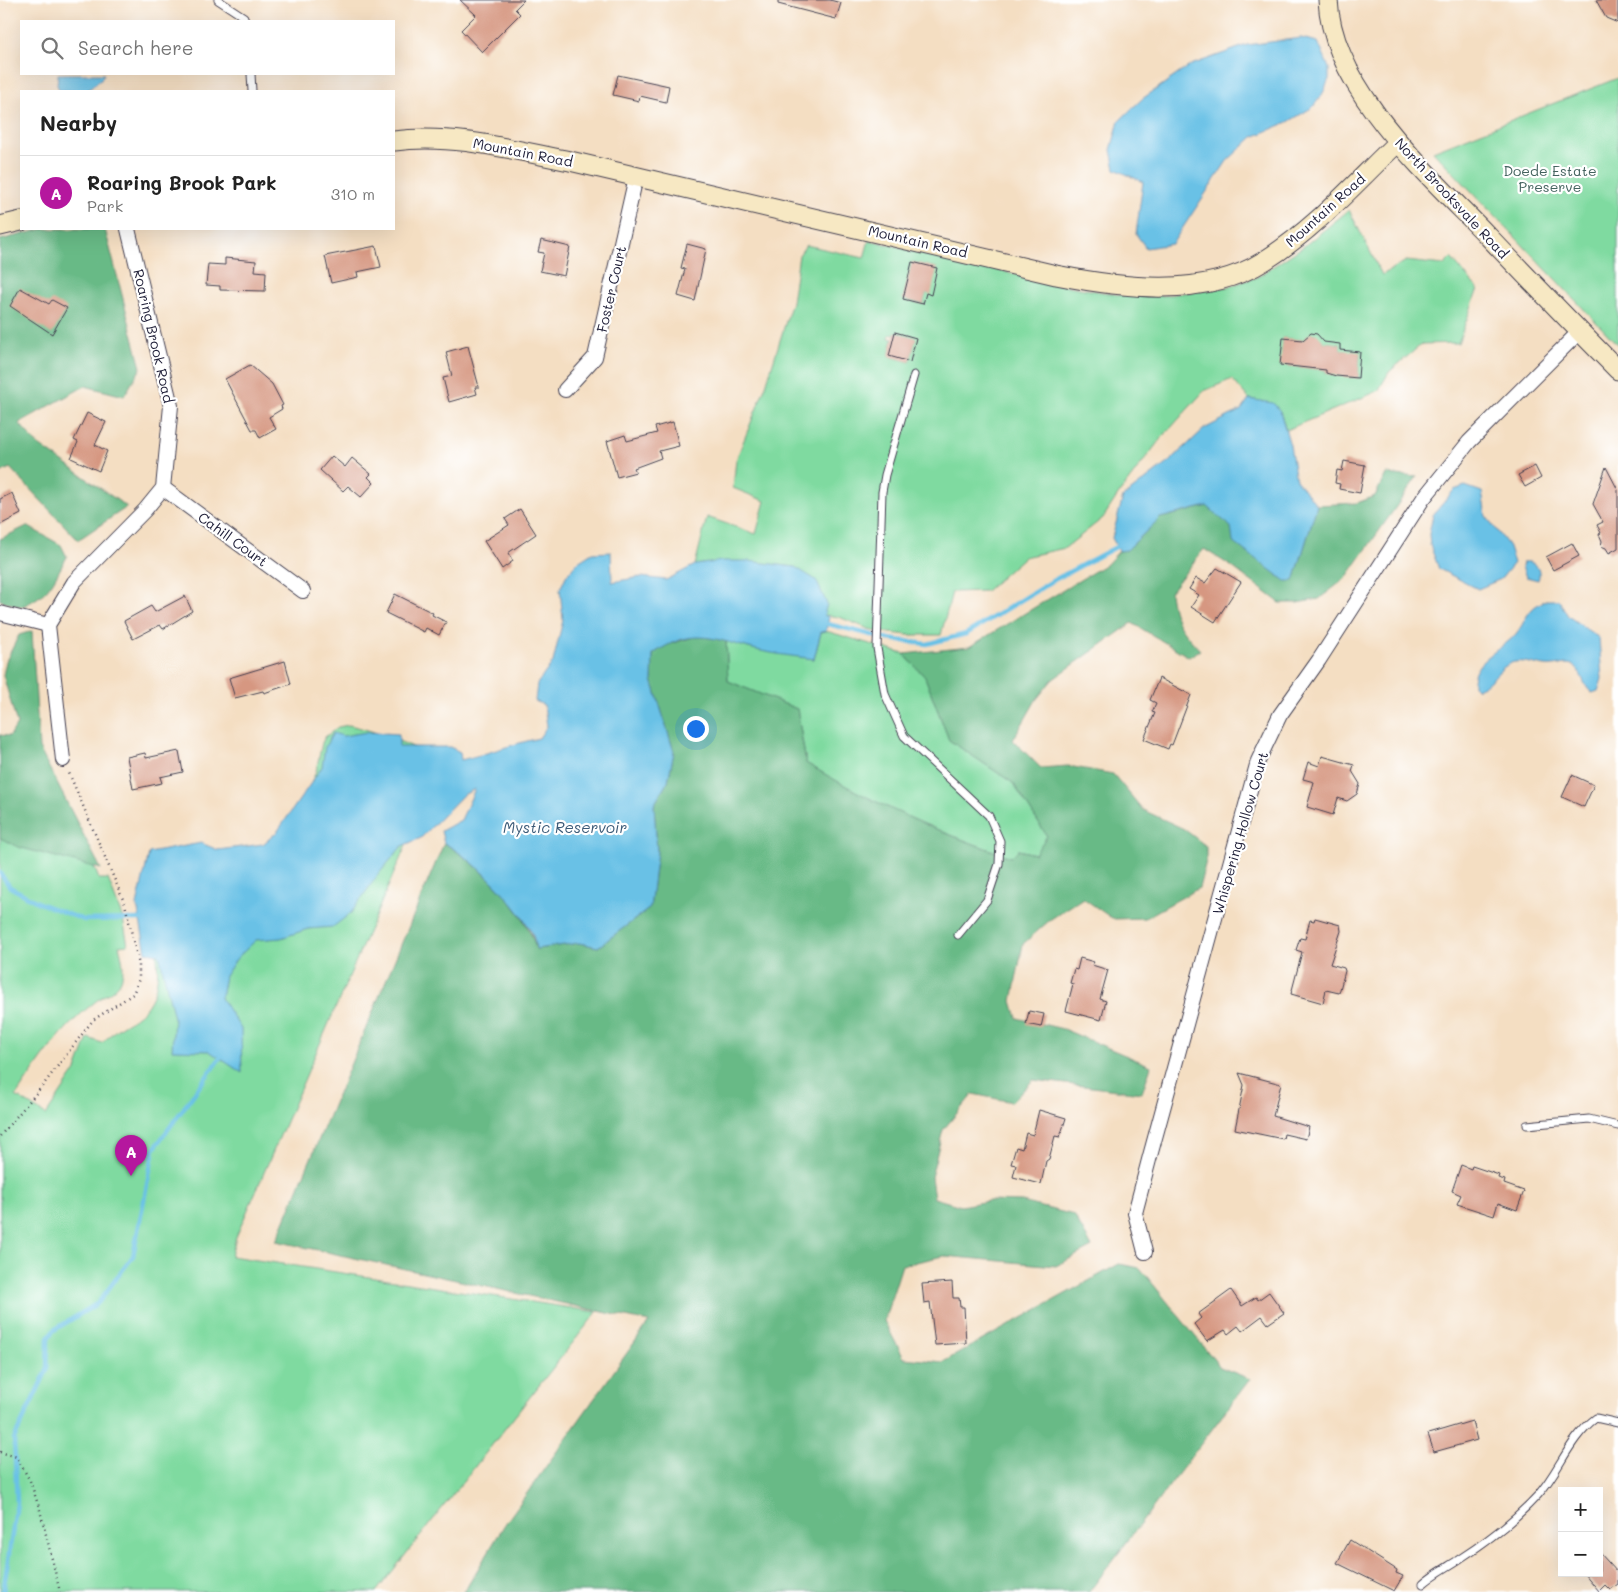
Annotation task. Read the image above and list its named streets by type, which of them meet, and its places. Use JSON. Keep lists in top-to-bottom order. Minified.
{"streets":{"main road":["Mountain Road","North Brooksvale Road"],"street":["Foster Court","Roaring Brook Road","Cahill Court","Whispering Hollow Court"]},"crossings":[["Mountain Road","North Brooksvale Road"],["Mountain Road","Foster Court"],["North Brooksvale Road","Whispering Hollow Court"],["Roaring Brook Road","Cahill Court"]],"water":["Mystic Reservoir"],"parks":["Doede Estate Preserve"],"page":{"search":"Search here","heading":"Nearby","list":[{"mark":"A","name":"Roaring Brook Park","note":"Park","value":"310 m"}],"pins":"A","map_buttons":["+","−"]}}
